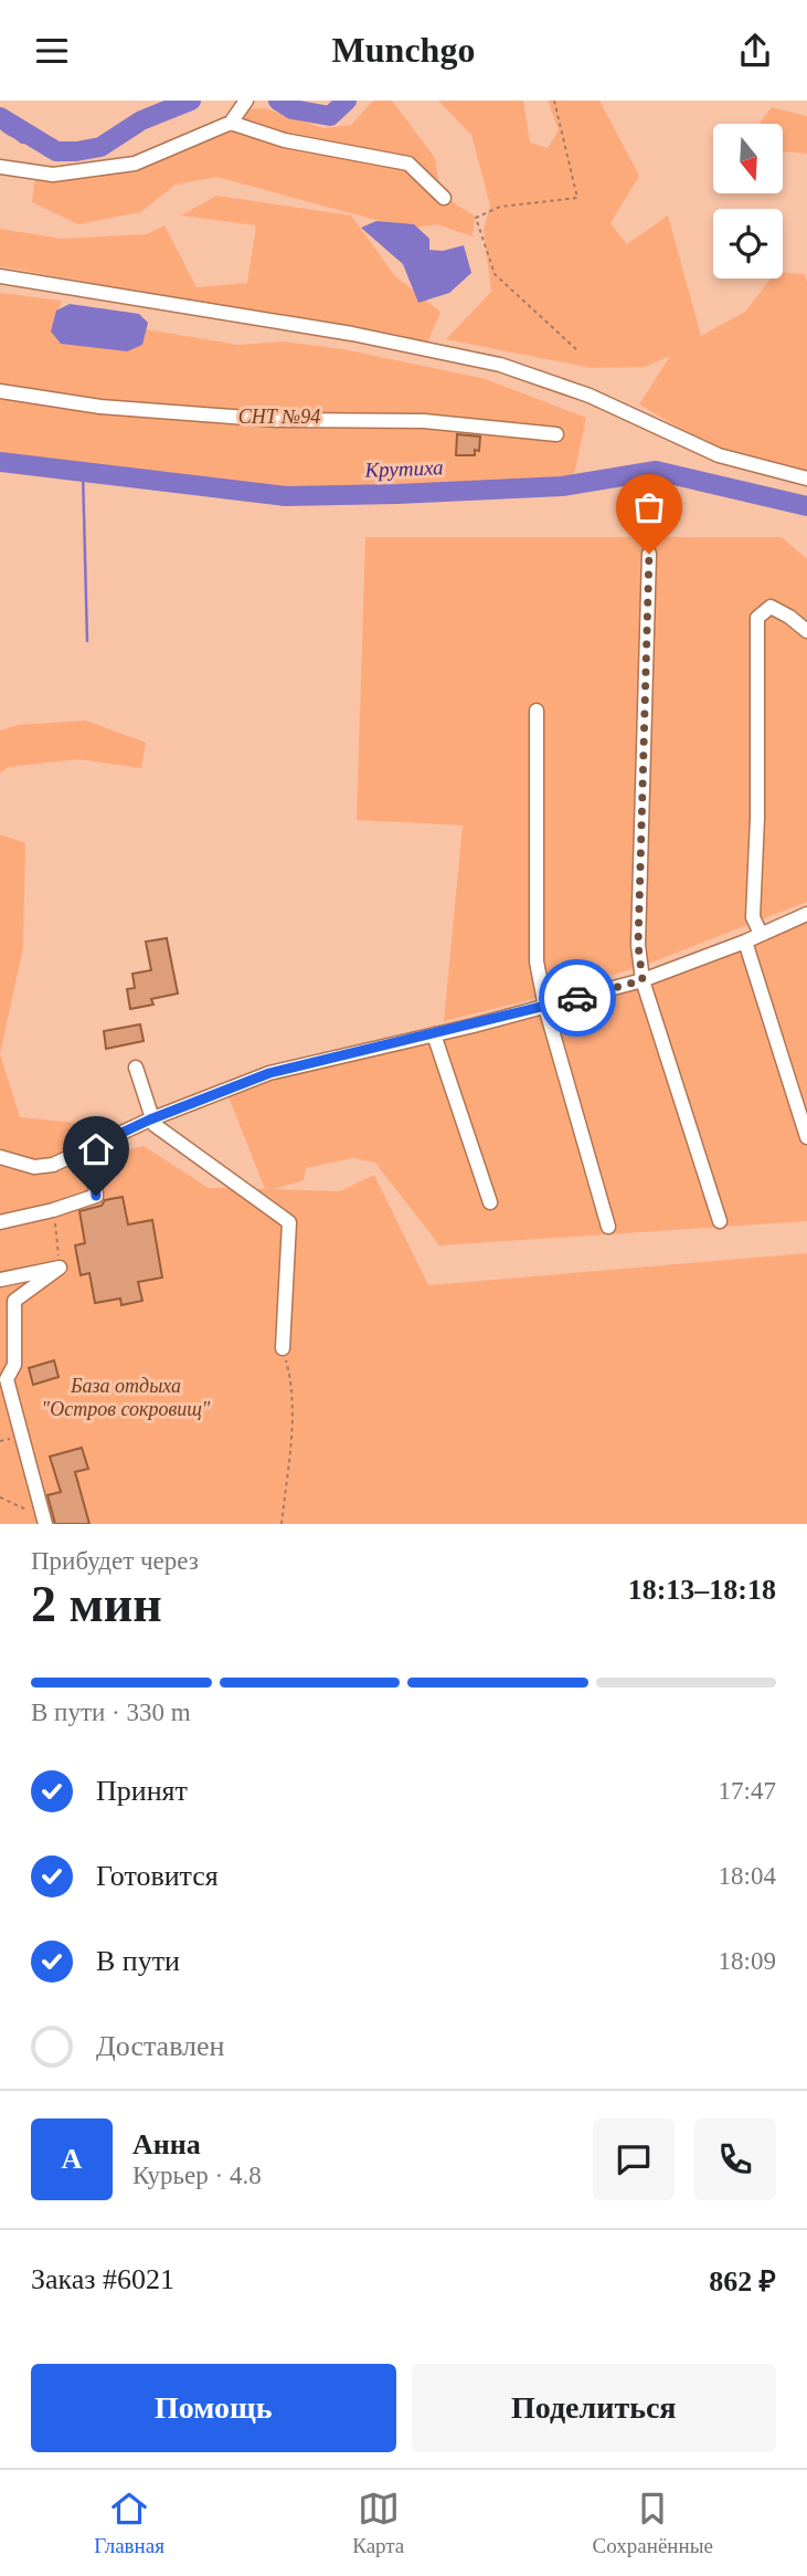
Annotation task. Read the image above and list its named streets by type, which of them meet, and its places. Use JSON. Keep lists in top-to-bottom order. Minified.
{"water":["Крутиха"],"parks":["СНТ №94","База отдыха \"Остров сокровищ\""],"north":"bottom","page":{"header":"Munchgo","heading":["2 мин","Прибудет через","18:13–18:18"],"panel":["Анна","Курьер · 4.8","Заказ #6021","862 ₽"],"bar":"В пути · 330 m","list":[["Принят","17:47"],["Готовится","18:04"],["В пути","18:09"],"Доставлен"],"round":"А","buttons":["Помощь","Поделиться"],"tabs":["Главная","Карта","Сохранённые"]}}
